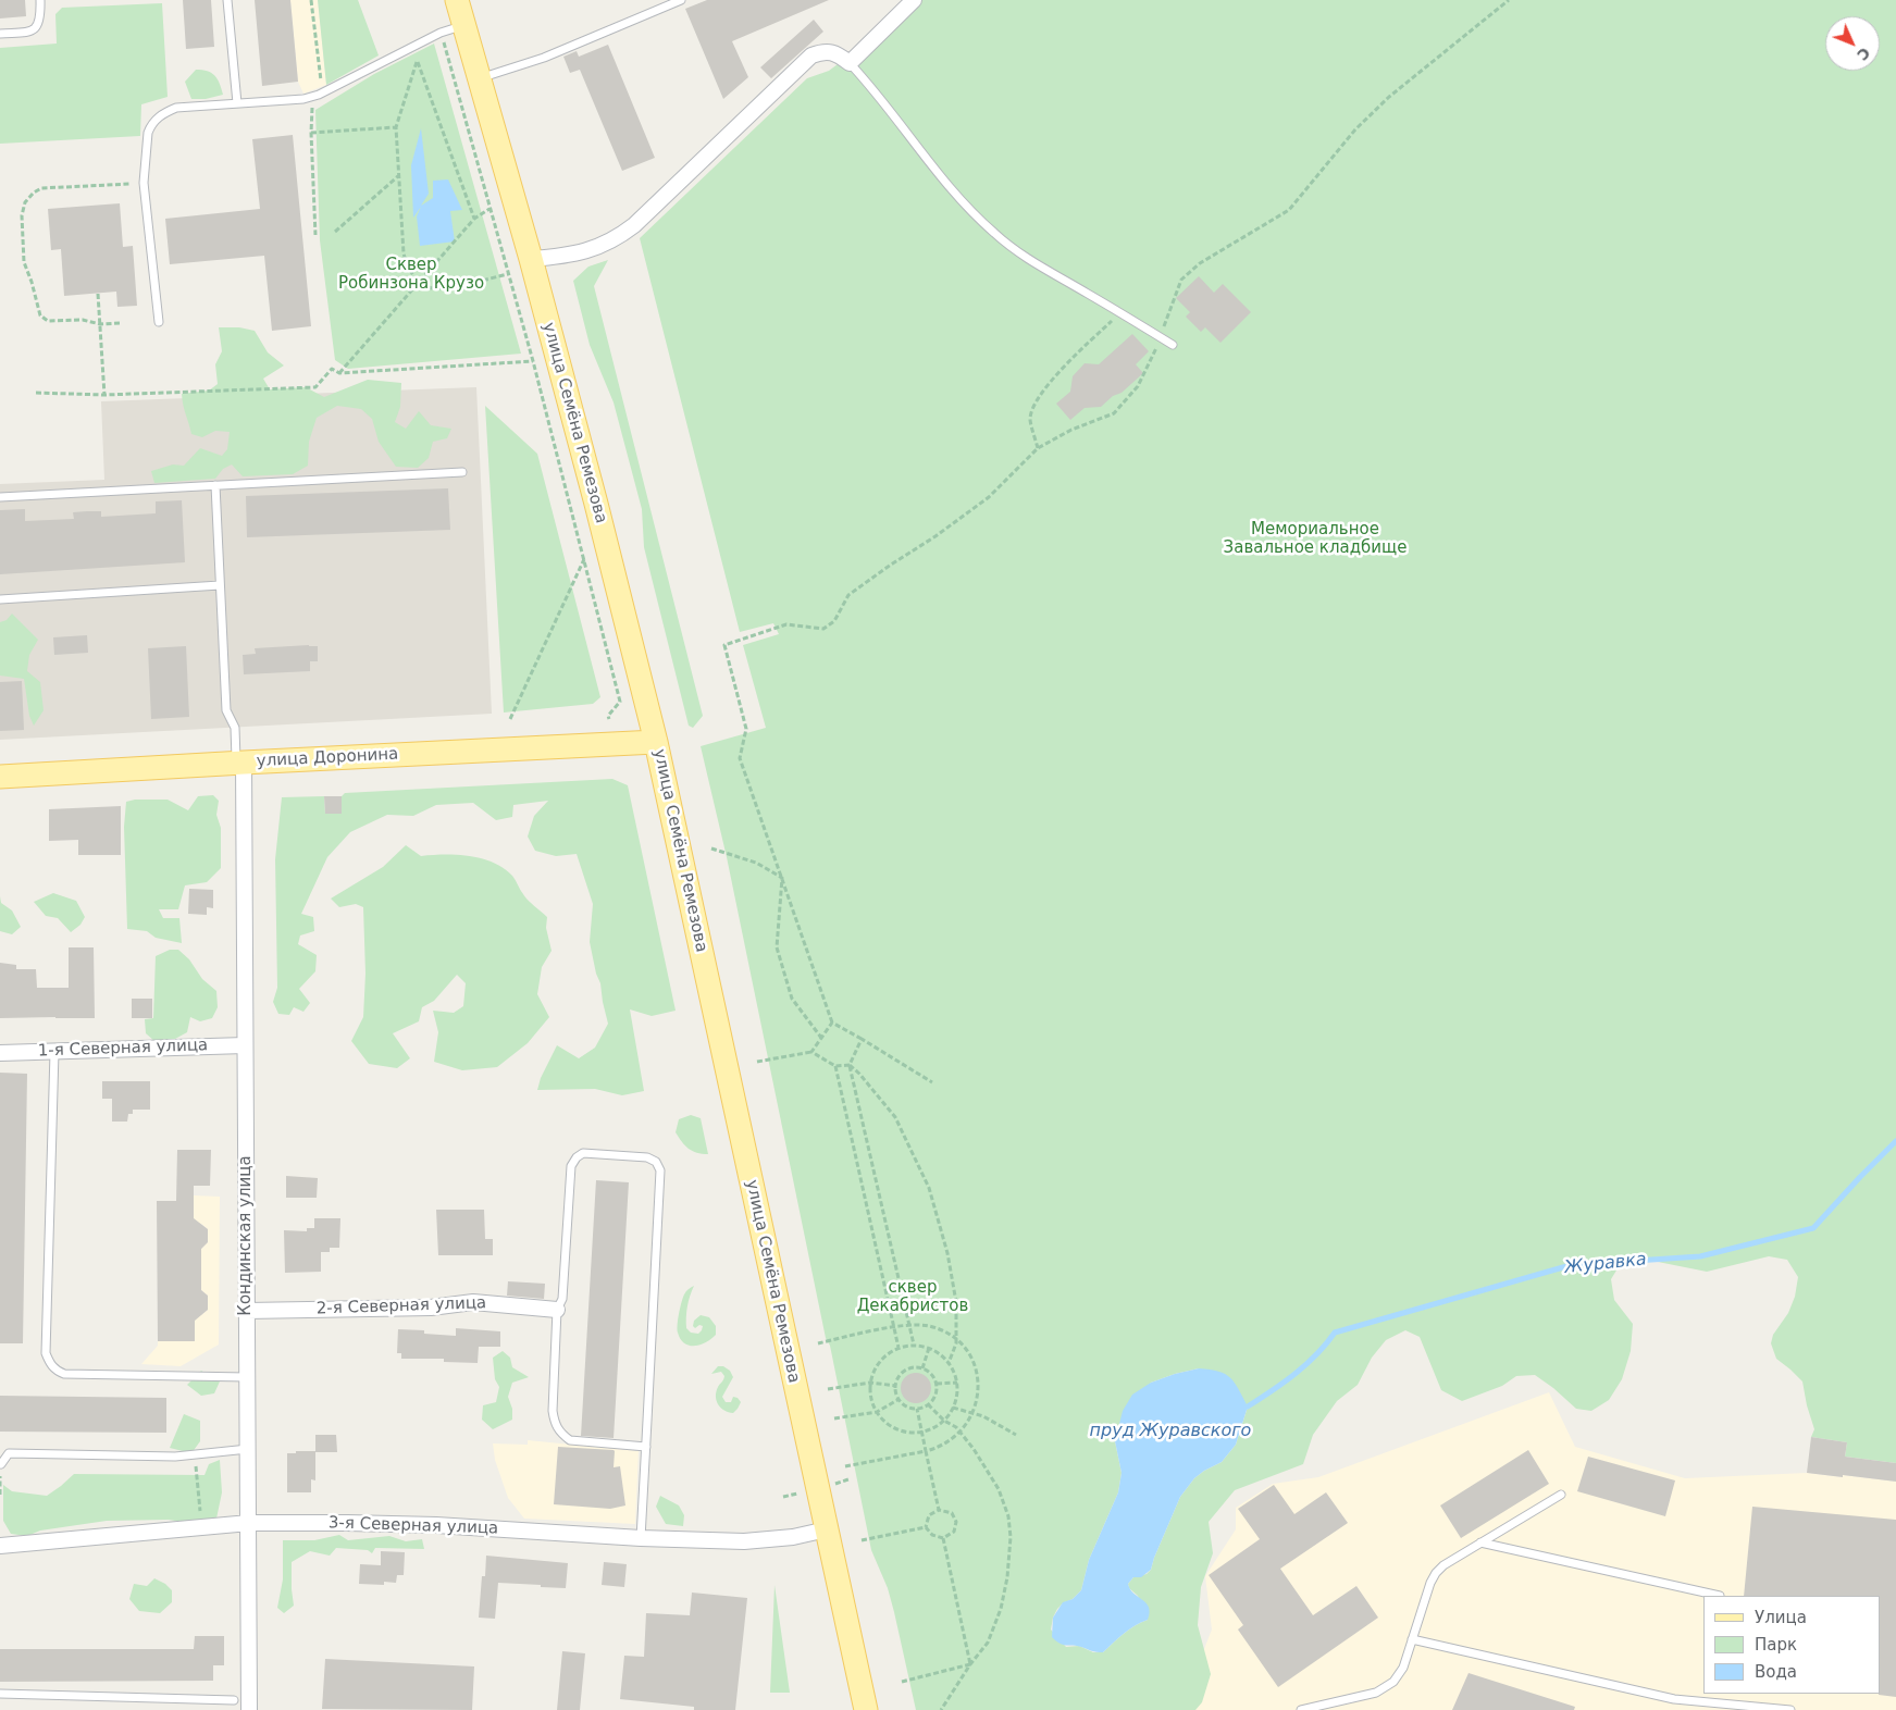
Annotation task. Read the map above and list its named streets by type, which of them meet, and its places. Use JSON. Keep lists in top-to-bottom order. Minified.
{"streets":{"main road":["улица Семёна Ремезова","улица Доронина"],"street":["1-я Северная улица","Кондинская улица","2-я Северная улица","3-я Северная улица"]},"crossings":[["улица Семёна Ремезова","улица Доронина"],["улица Семёна Ремезова","3-я Северная улица"],["улица Доронина","Кондинская улица"],["1-я Северная улица","Кондинская улица"],["Кондинская улица","2-я Северная улица"],["Кондинская улица","3-я Северная улица"]],"water":["Журавка","пруд Журавского"],"parks":["Сквер Робинзона Крузо","Мемориальное Завальное кладбище","сквер Декабристов"],"legend":["Улица","Парк","Вода"],"north":"bottom right"}
